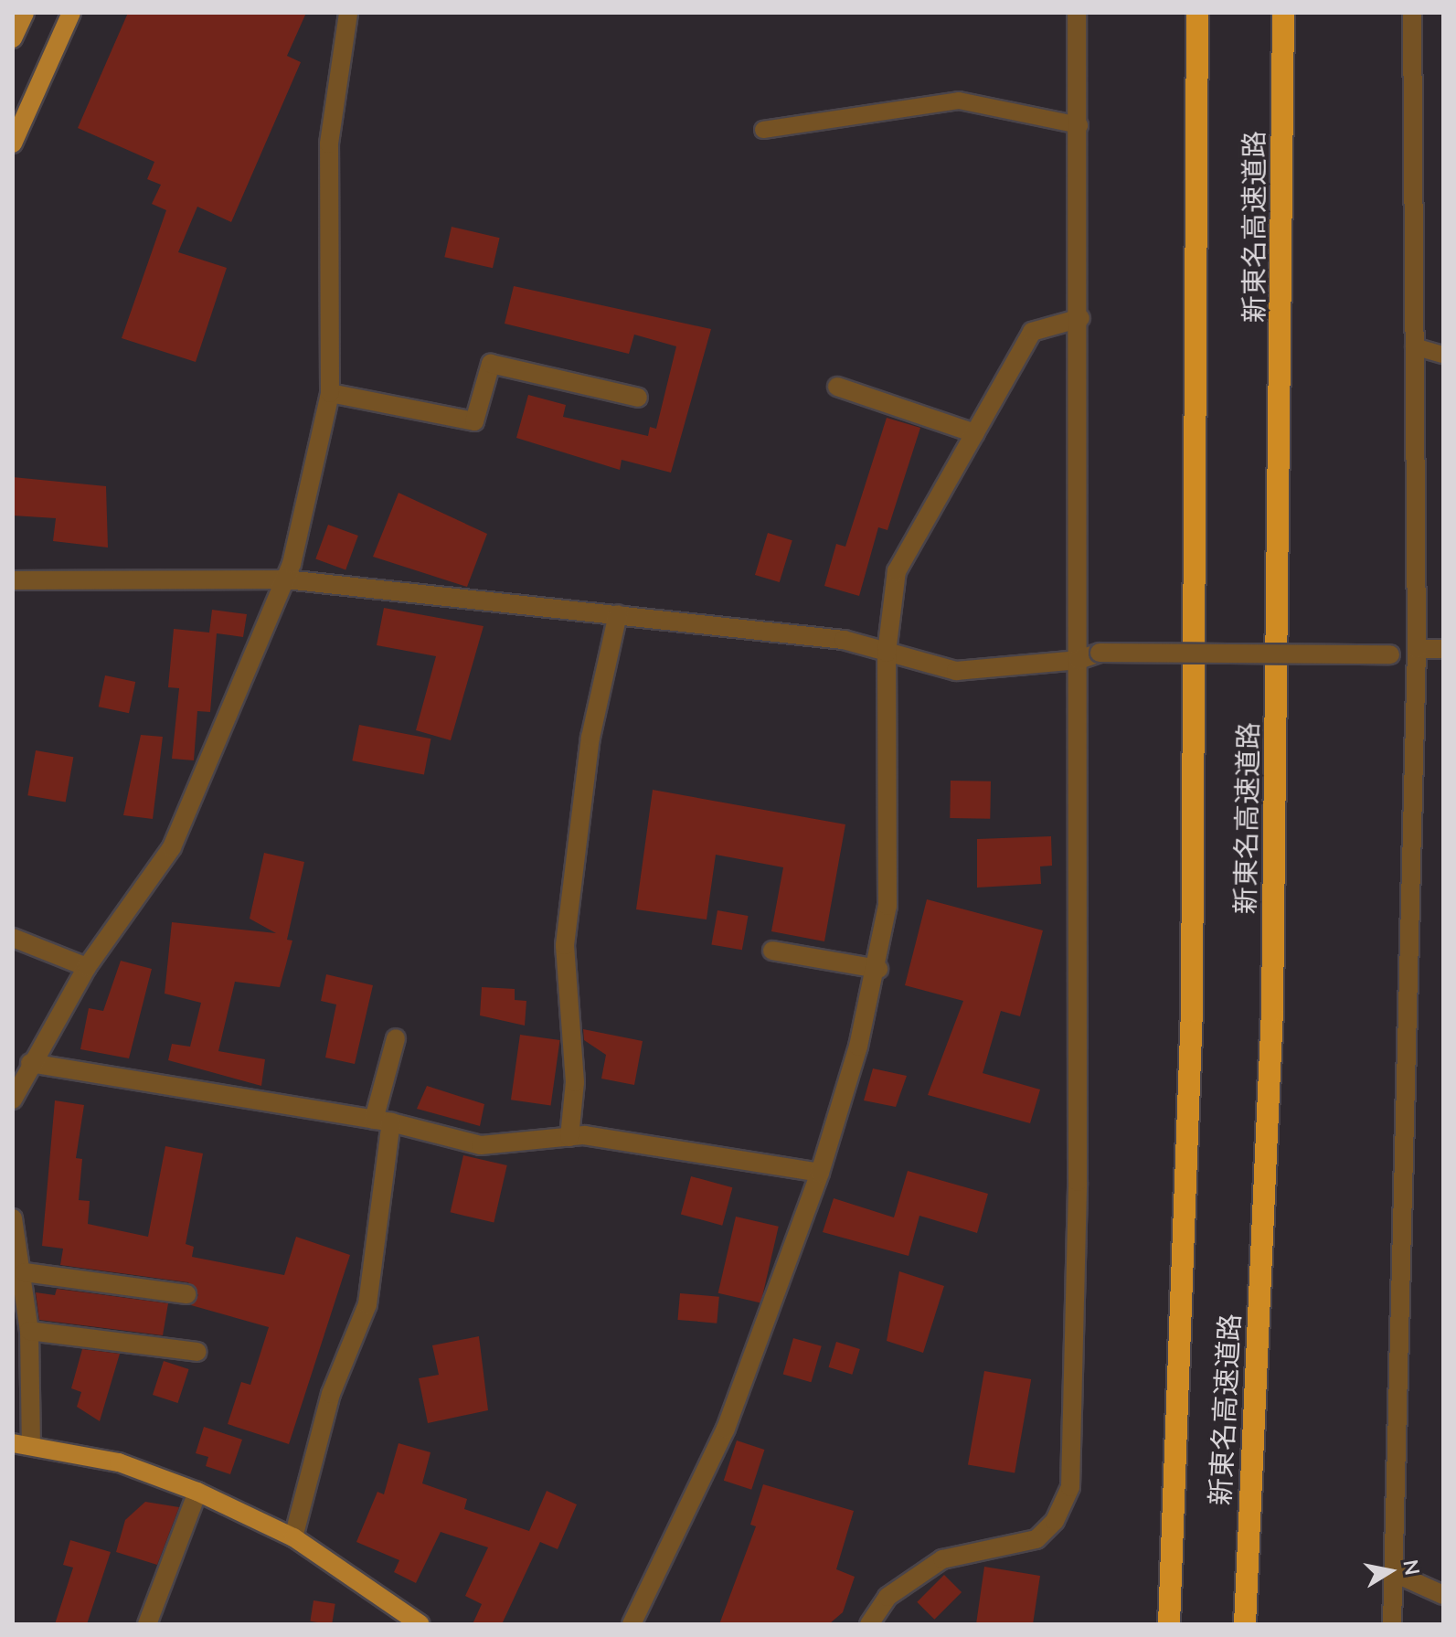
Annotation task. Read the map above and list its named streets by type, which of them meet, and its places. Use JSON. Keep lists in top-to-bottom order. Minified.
{"streets":{"highway":["新東名高速道路"]},"north":"right"}
